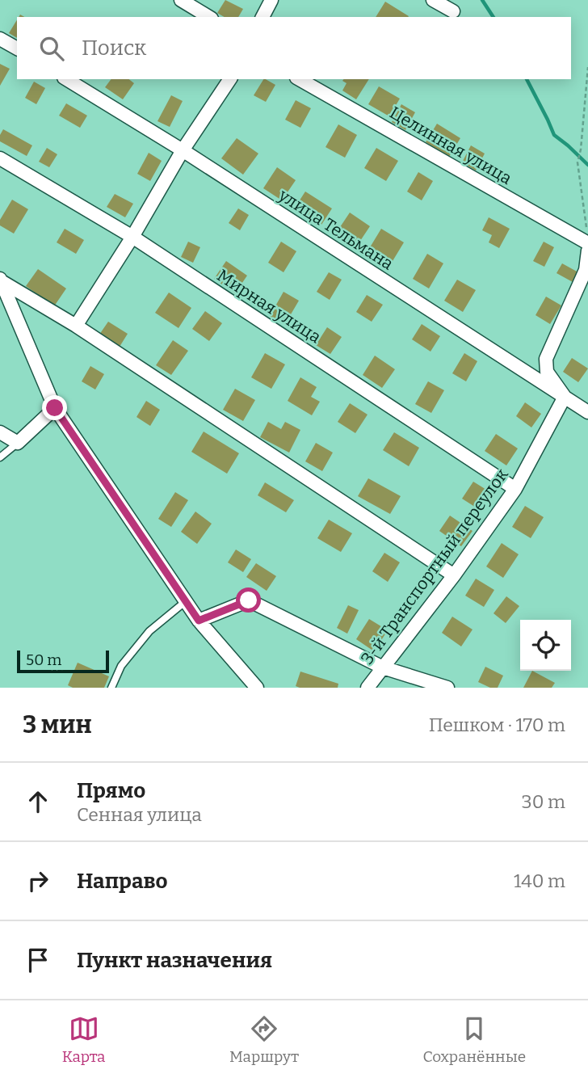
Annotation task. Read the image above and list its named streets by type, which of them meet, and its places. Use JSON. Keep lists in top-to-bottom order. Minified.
{"streets":{"street":["Целинная улица","улица Тельмана","Мирная улица","3-й Транспортный переулок"]},"crossings":[["улица Тельмана","3-й Транспортный переулок"],["Мирная улица","3-й Транспортный переулок"]],"scale_bar":"50 m","page":{"search":"Поиск","scale":"50 m","heading":["3 мин","Пешком · 170 m"],"list":[["Прямо","Сенная улица","30 m"],["Направо","140 m"],"Пункт назначения"],"nav":["Карта","Маршрут","Сохранённые"]}}
